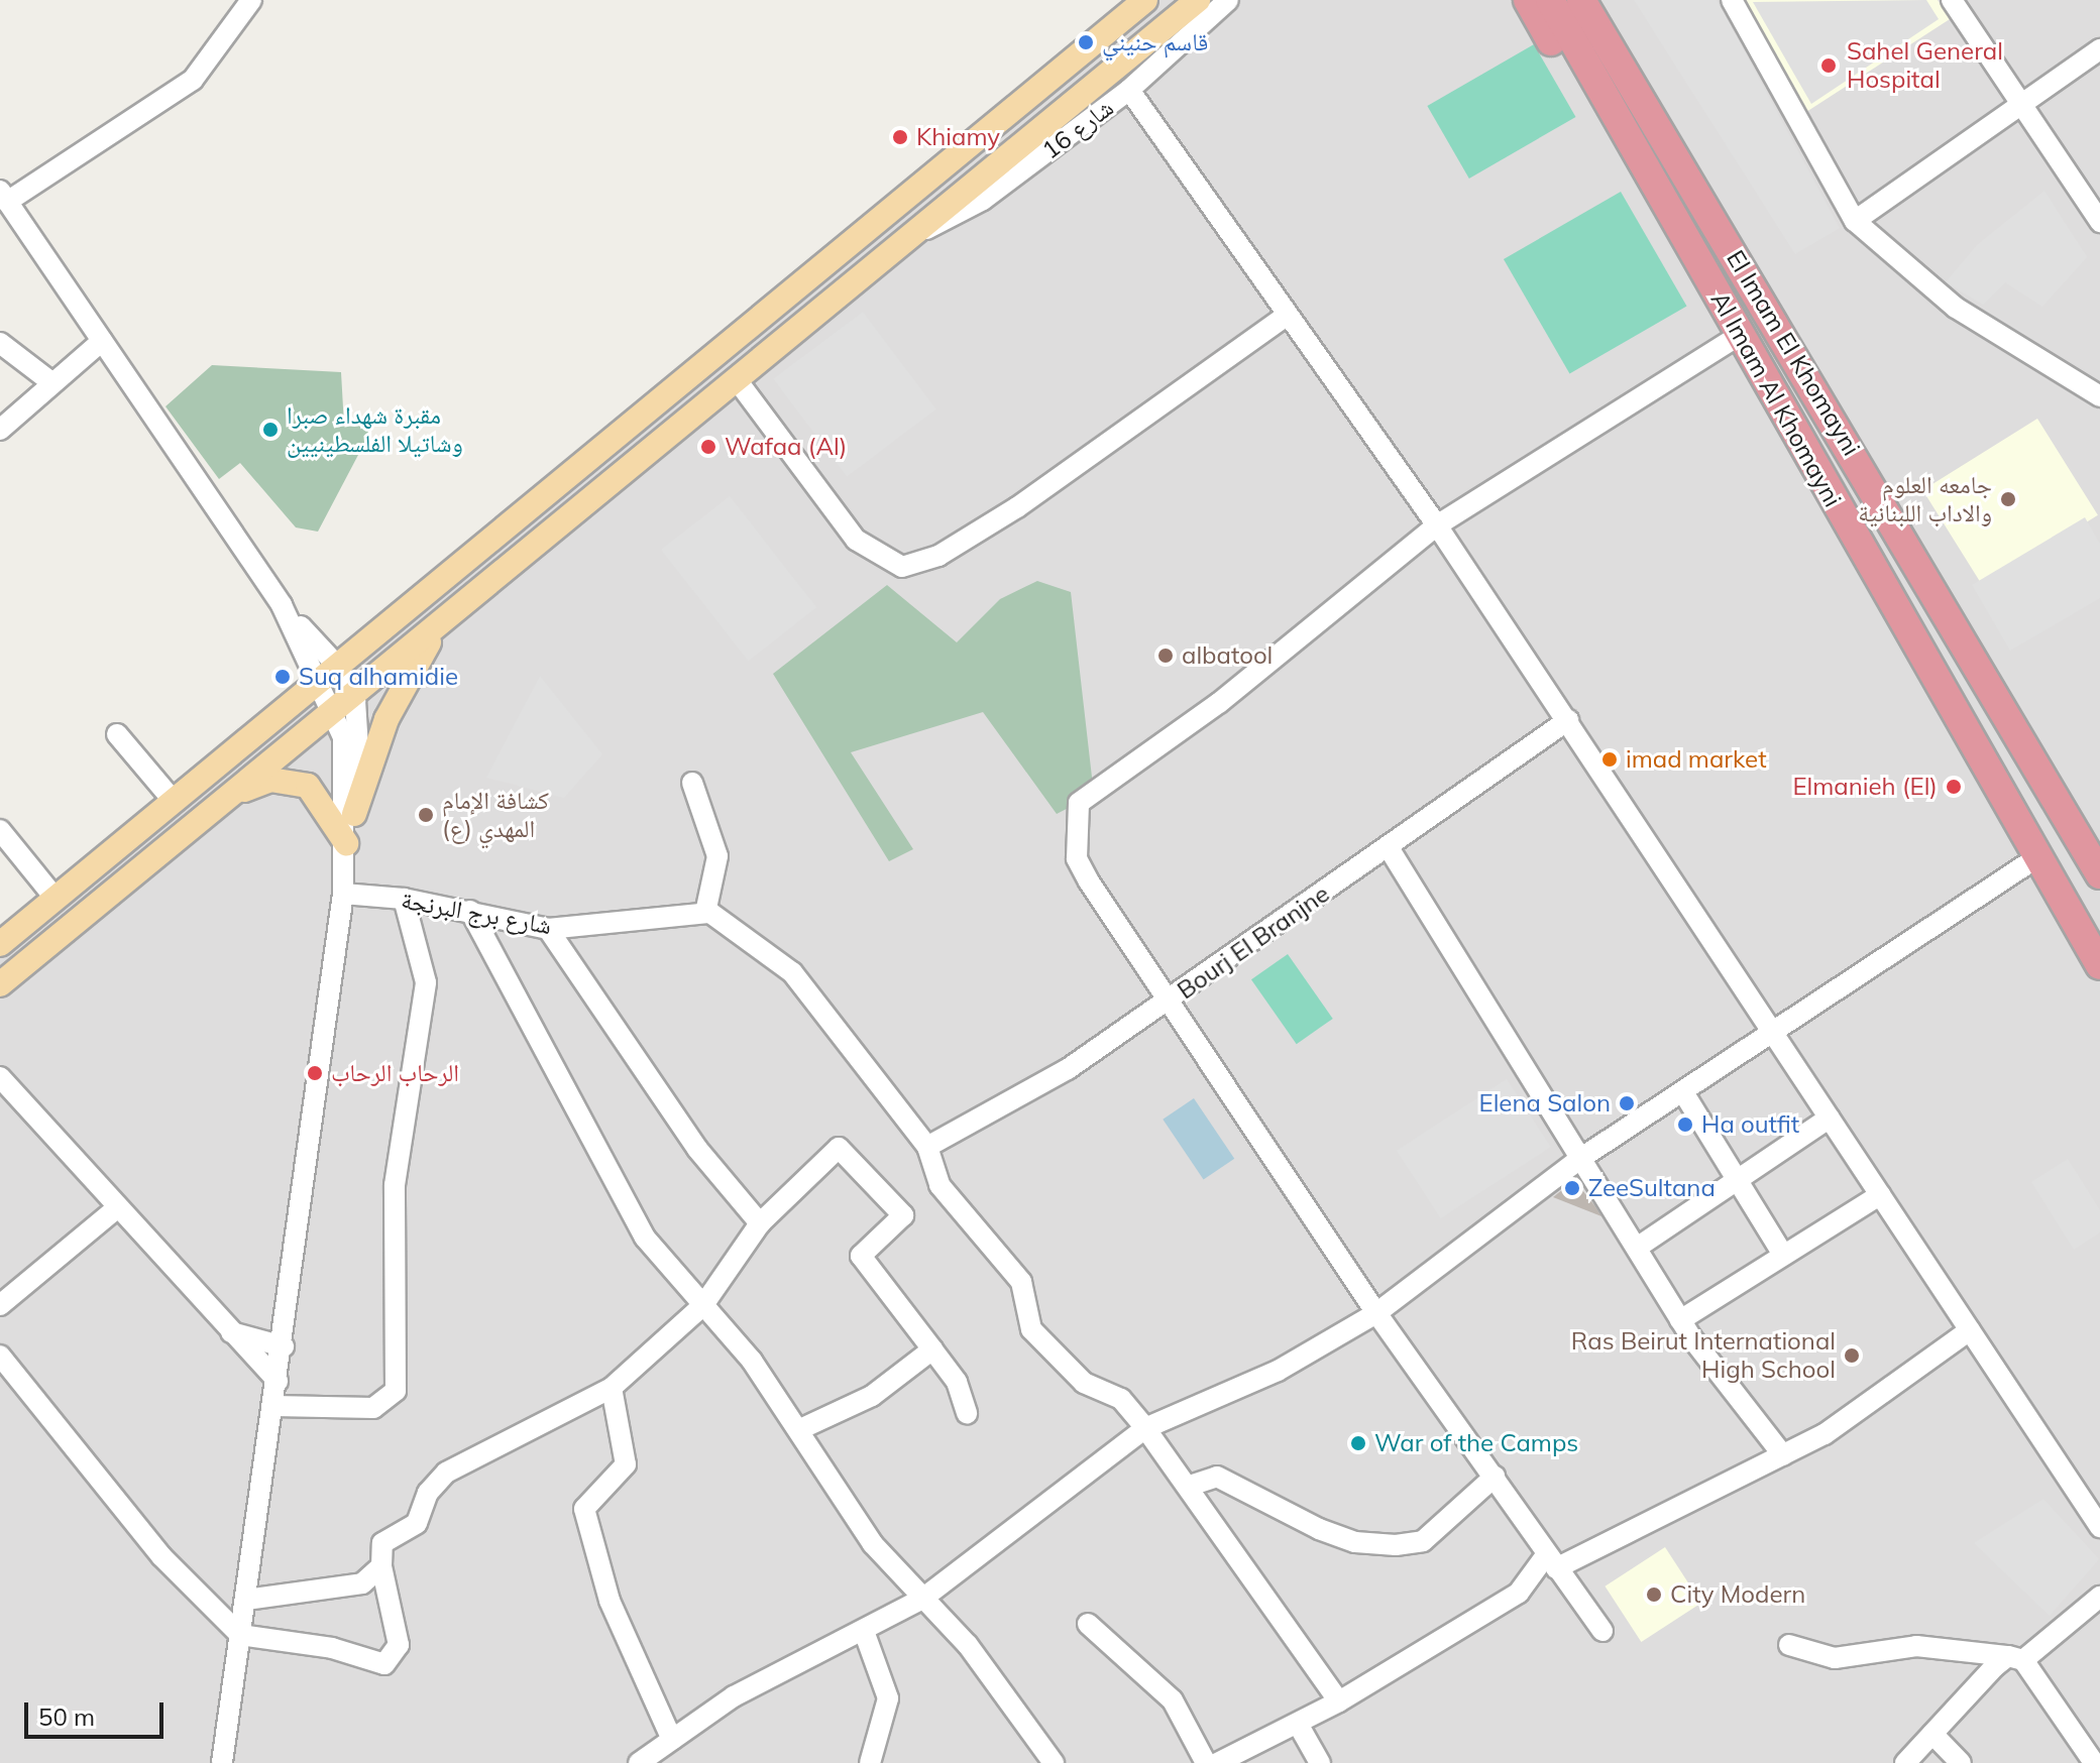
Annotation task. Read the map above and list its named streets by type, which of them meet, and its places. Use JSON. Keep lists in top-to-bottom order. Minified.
{"streets":{"highway":["El Imam El Khomayni","Al Imam Al Khomayni"],"street":["شارع 16","شارع برج البرنجة","Bourj El Branjne"]},"places":["قاسم حنيني","Sahel General Hospital","Khiamy","مقبرة شهداء صبرا وشاتيلا الفلسطينيين","Wafaa (Al)","جامعه العلوم والاداب اللبنانية","albatool","Suq alhamidie","imad market","Elmanieh (El)","كشافة الإمام المهدي (ع)","الرحاب الرحاب","Elena Salon","Ha outfit","ZeeSultana","Ras Beirut International High School","War of the Camps","City Modern"],"scale_bar":"50 m"}
